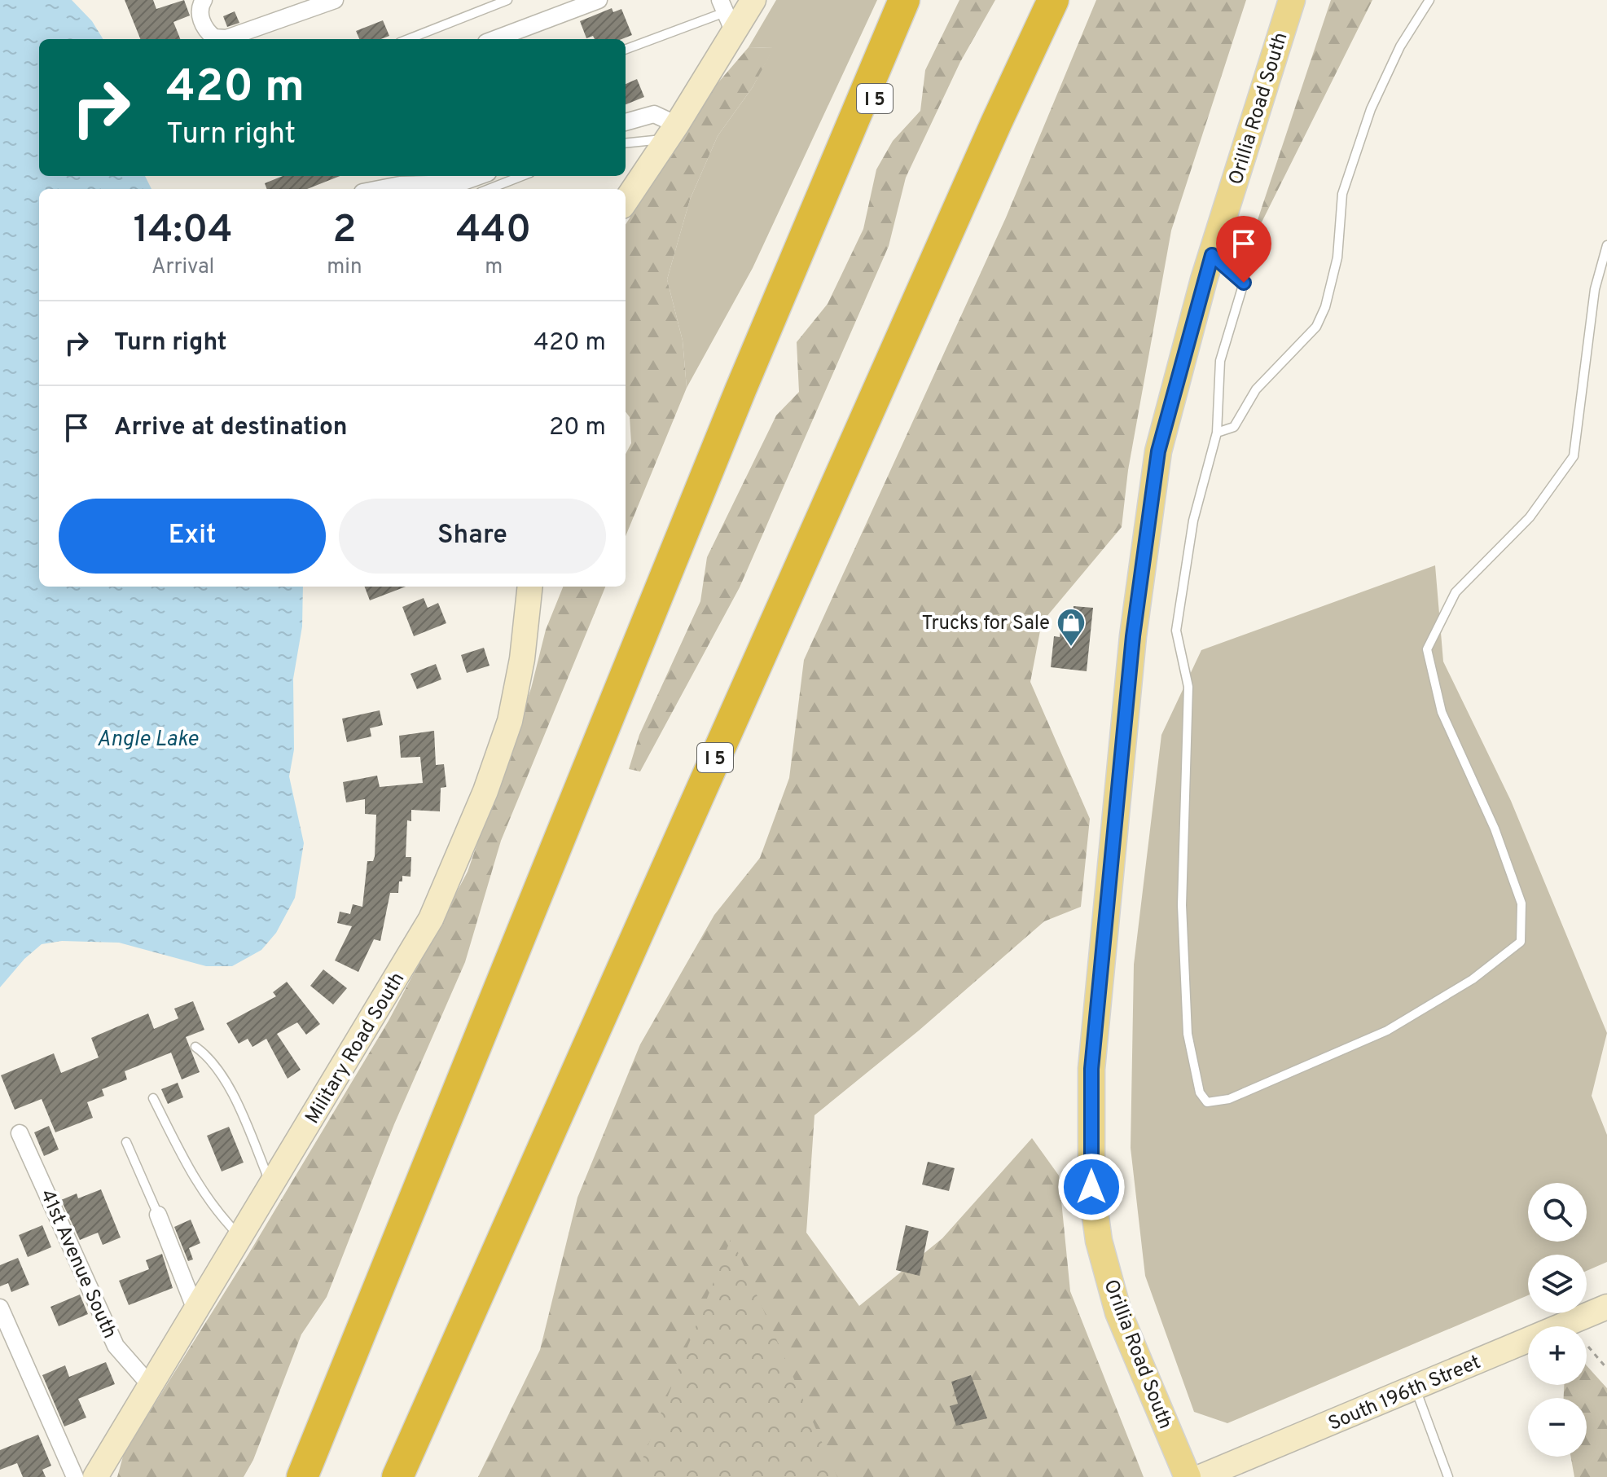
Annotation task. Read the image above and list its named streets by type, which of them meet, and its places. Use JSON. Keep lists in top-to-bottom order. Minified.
{"streets":{"highway":["I 5"],"main road":["Orillia Road South","Military Road South","South 196th Street"],"street":["41st Avenue South"]},"crossings":[["Military Road South","41st Avenue South"]],"water":["Angle Lake"],"places":{"shop":["Trucks for Sale"]},"page":{"turn":["420 m","Turn right"],"eta":["14:04","Arrival","2","min","440","m"],"list":[{"name":"Turn right","value":"420 m"},{"name":"Arrive at destination","value":"20 m"}],"buttons":["Exit","Share"],"map_buttons":["+","−"]}}
